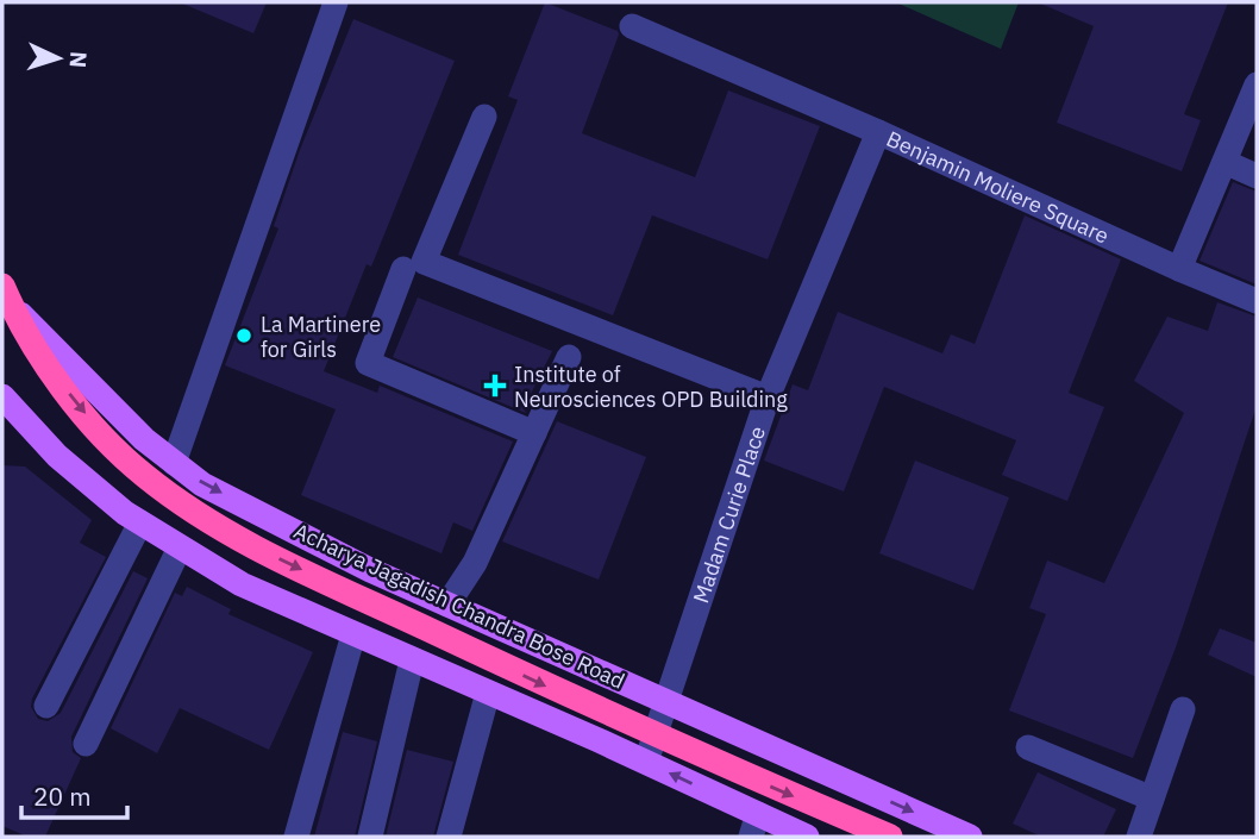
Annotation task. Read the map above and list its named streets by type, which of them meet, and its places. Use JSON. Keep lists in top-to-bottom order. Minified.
{"streets":{"main road":["Acharya Jagadish Chandra Bose Road"],"street":["Benjamin Moliere Square","Madam Curie Place"]},"crossings":[["Benjamin Moliere Square","Madam Curie Place"],["Madam Curie Place","Acharya Jagadish Chandra Bose Road"]],"places":{"other":["La Martinere for Girls"],"health":["Institute of Neurosciences OPD Building"]},"scale_bar":"20 m","north":"right"}
